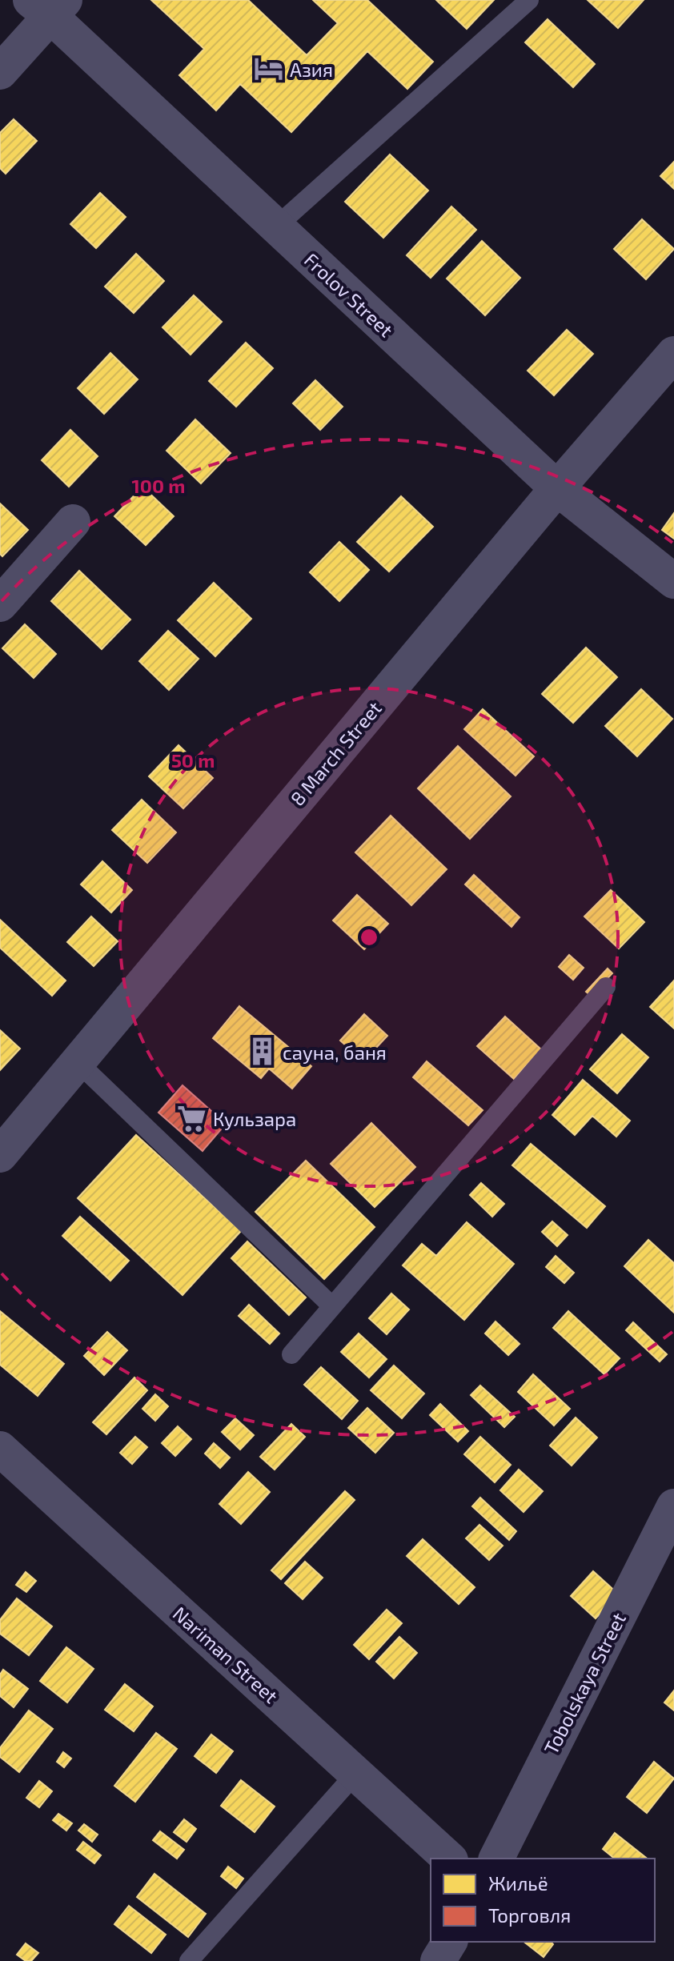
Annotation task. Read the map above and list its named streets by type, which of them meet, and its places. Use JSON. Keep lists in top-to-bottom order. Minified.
{"streets":{"street":["Frolov Street","8 March Street","Nariman Street","Tobolskaya Street"]},"crossings":[["Frolov Street","8 March Street"]],"places":{"hotel":["Азия"],"building":["сауна, баня"],"supermarket":["Кульзара"]},"legend":["Жильё","Торговля"],"rings":["100 m","50 m"]}
